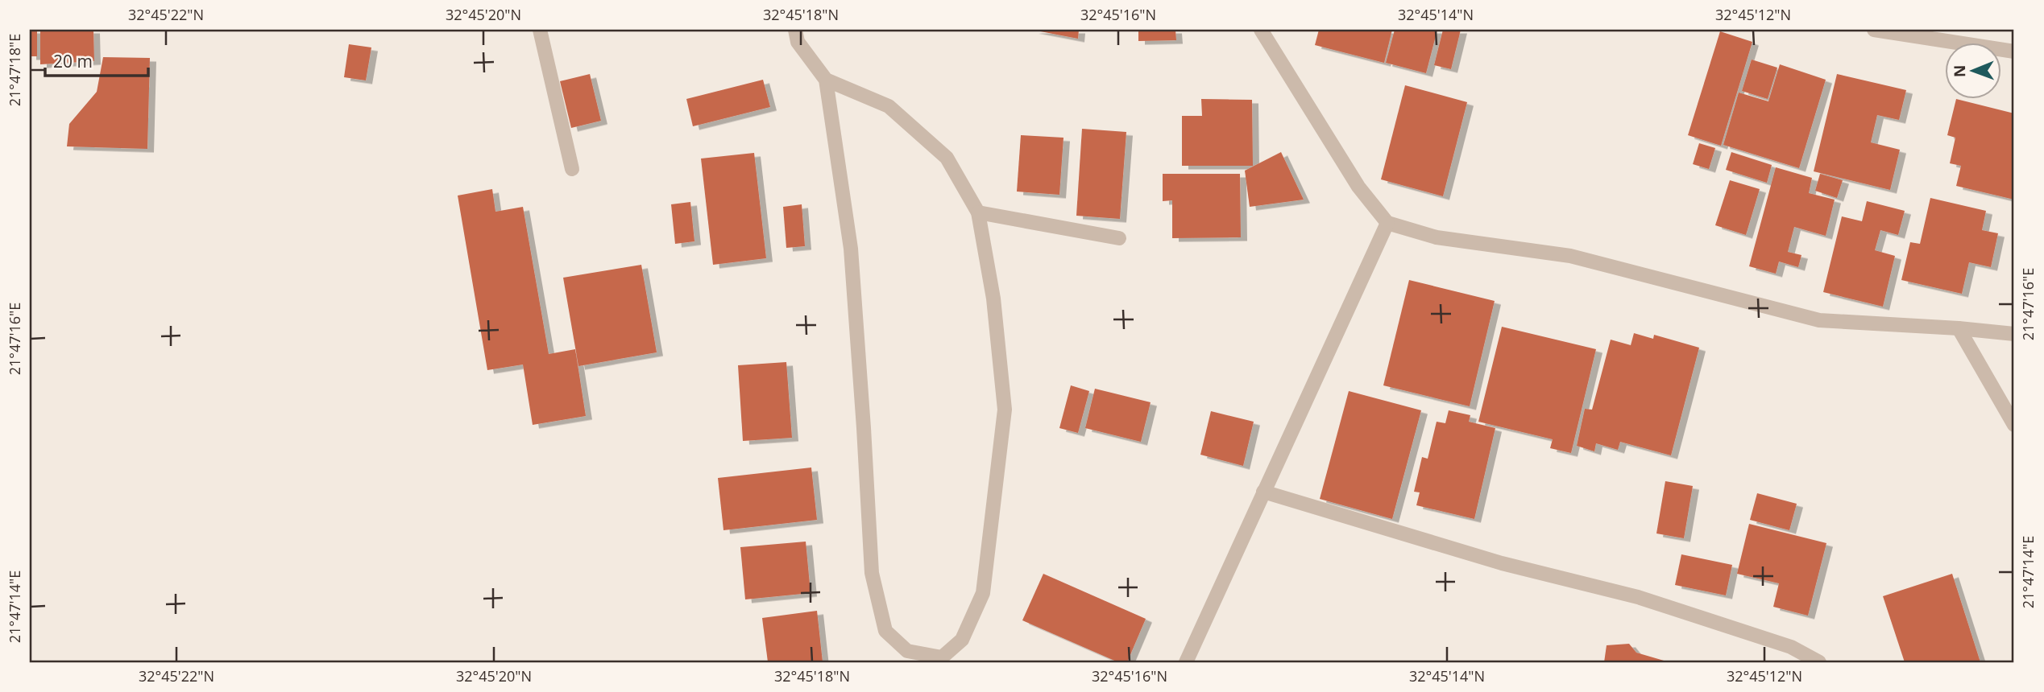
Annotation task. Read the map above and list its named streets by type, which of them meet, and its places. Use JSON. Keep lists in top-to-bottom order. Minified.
{"scale_bar":"20 m","north":"left","coordinates":["32°45'22\"N","32°45'20\"N","32°45'18\"N","32°45'16\"N","32°45'14\"N","32°45'12\"N","21°47'18\"E","21°47'16\"E","21°47'14\"E"]}
